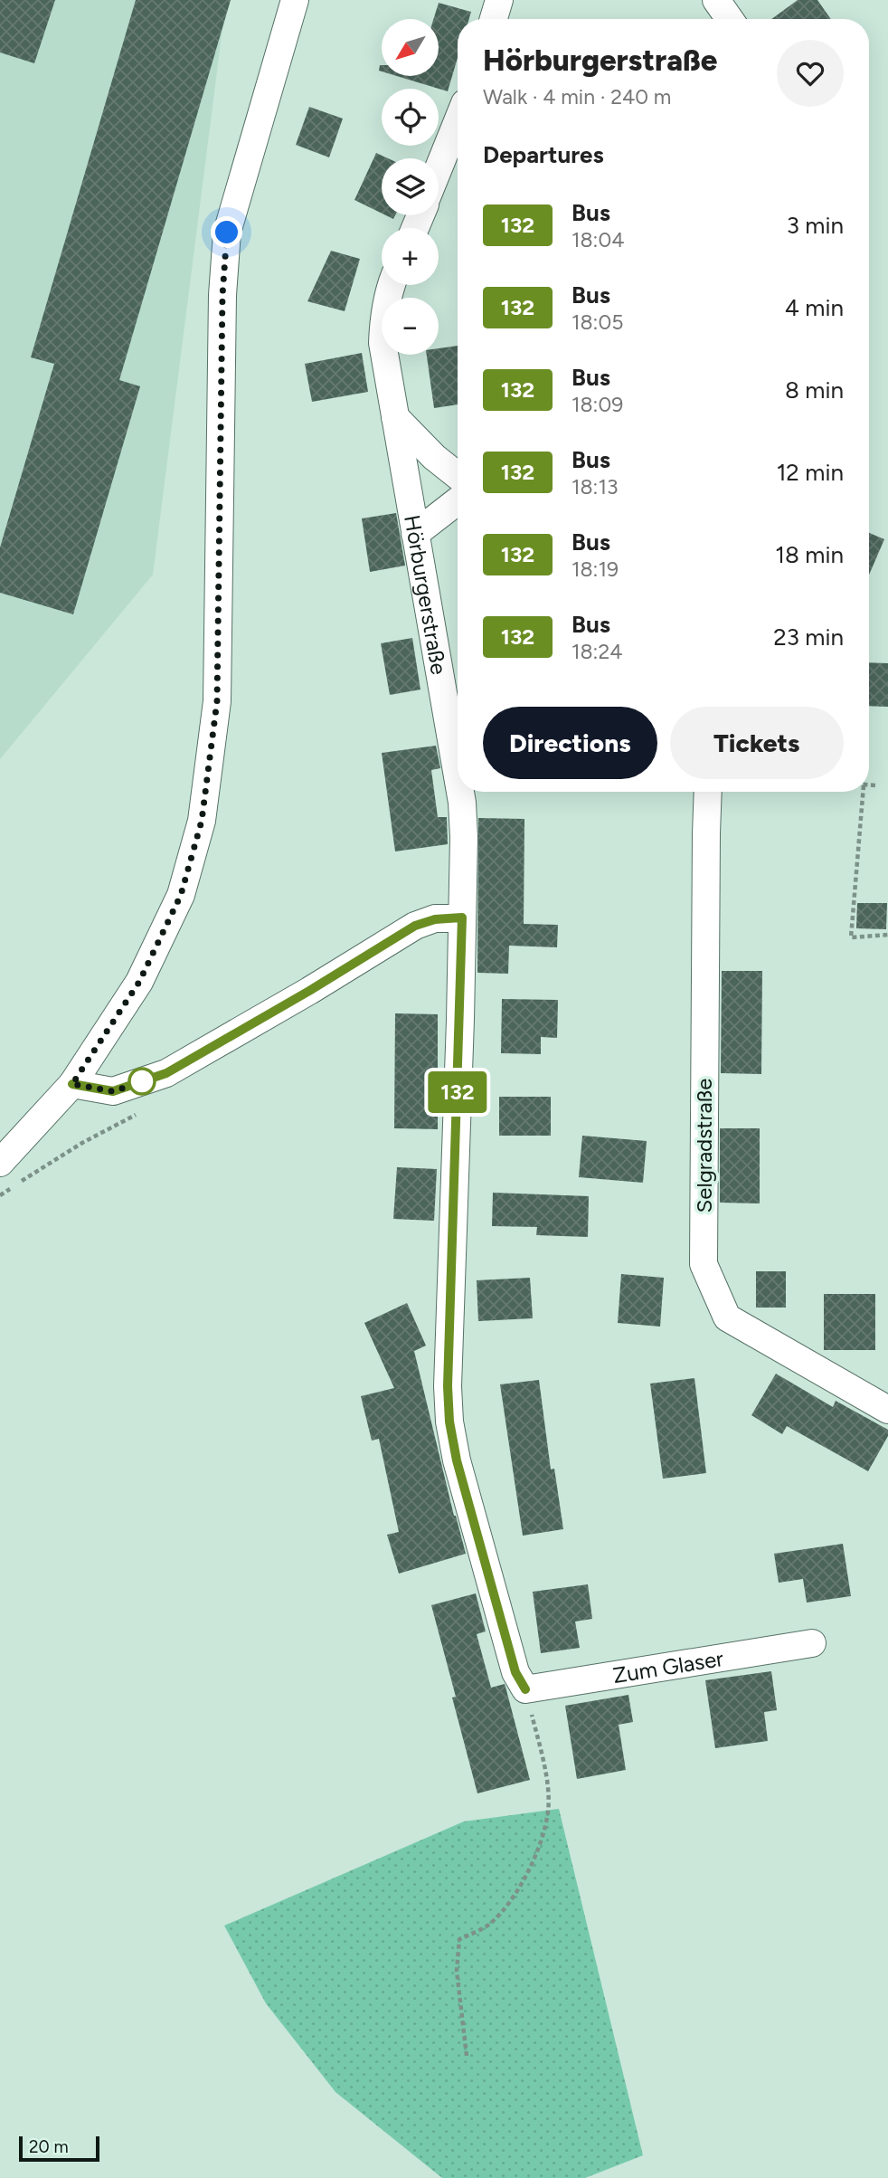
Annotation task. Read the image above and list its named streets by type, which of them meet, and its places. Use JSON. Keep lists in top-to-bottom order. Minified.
{"streets":{"street":["Hörburgerstraße","Selgradstraße","Zum Glaser"]},"crossings":[["Hörburgerstraße","Zum Glaser"]],"lines":["bus line 132"],"scale_bar":"20 m","north":"bottom left","page":{"on_map":"132","map_buttons":["+","−"],"heading":[["Hörburgerstraße","Walk · 4 min · 240 m"],"Departures"],"list":[{"mark":"132","name":"Bus","note":"18:04","value":"3 min"},{"mark":"132","name":"Bus","note":"18:05","value":"4 min"},{"mark":"132","name":"Bus","note":"18:09","value":"8 min"},{"mark":"132","name":"Bus","note":"18:13","value":"12 min"},{"mark":"132","name":"Bus","note":"18:19","value":"18 min"},{"mark":"132","name":"Bus","note":"18:24","value":"23 min"}],"buttons":["Directions","Tickets"],"scale":"20 m"}}
